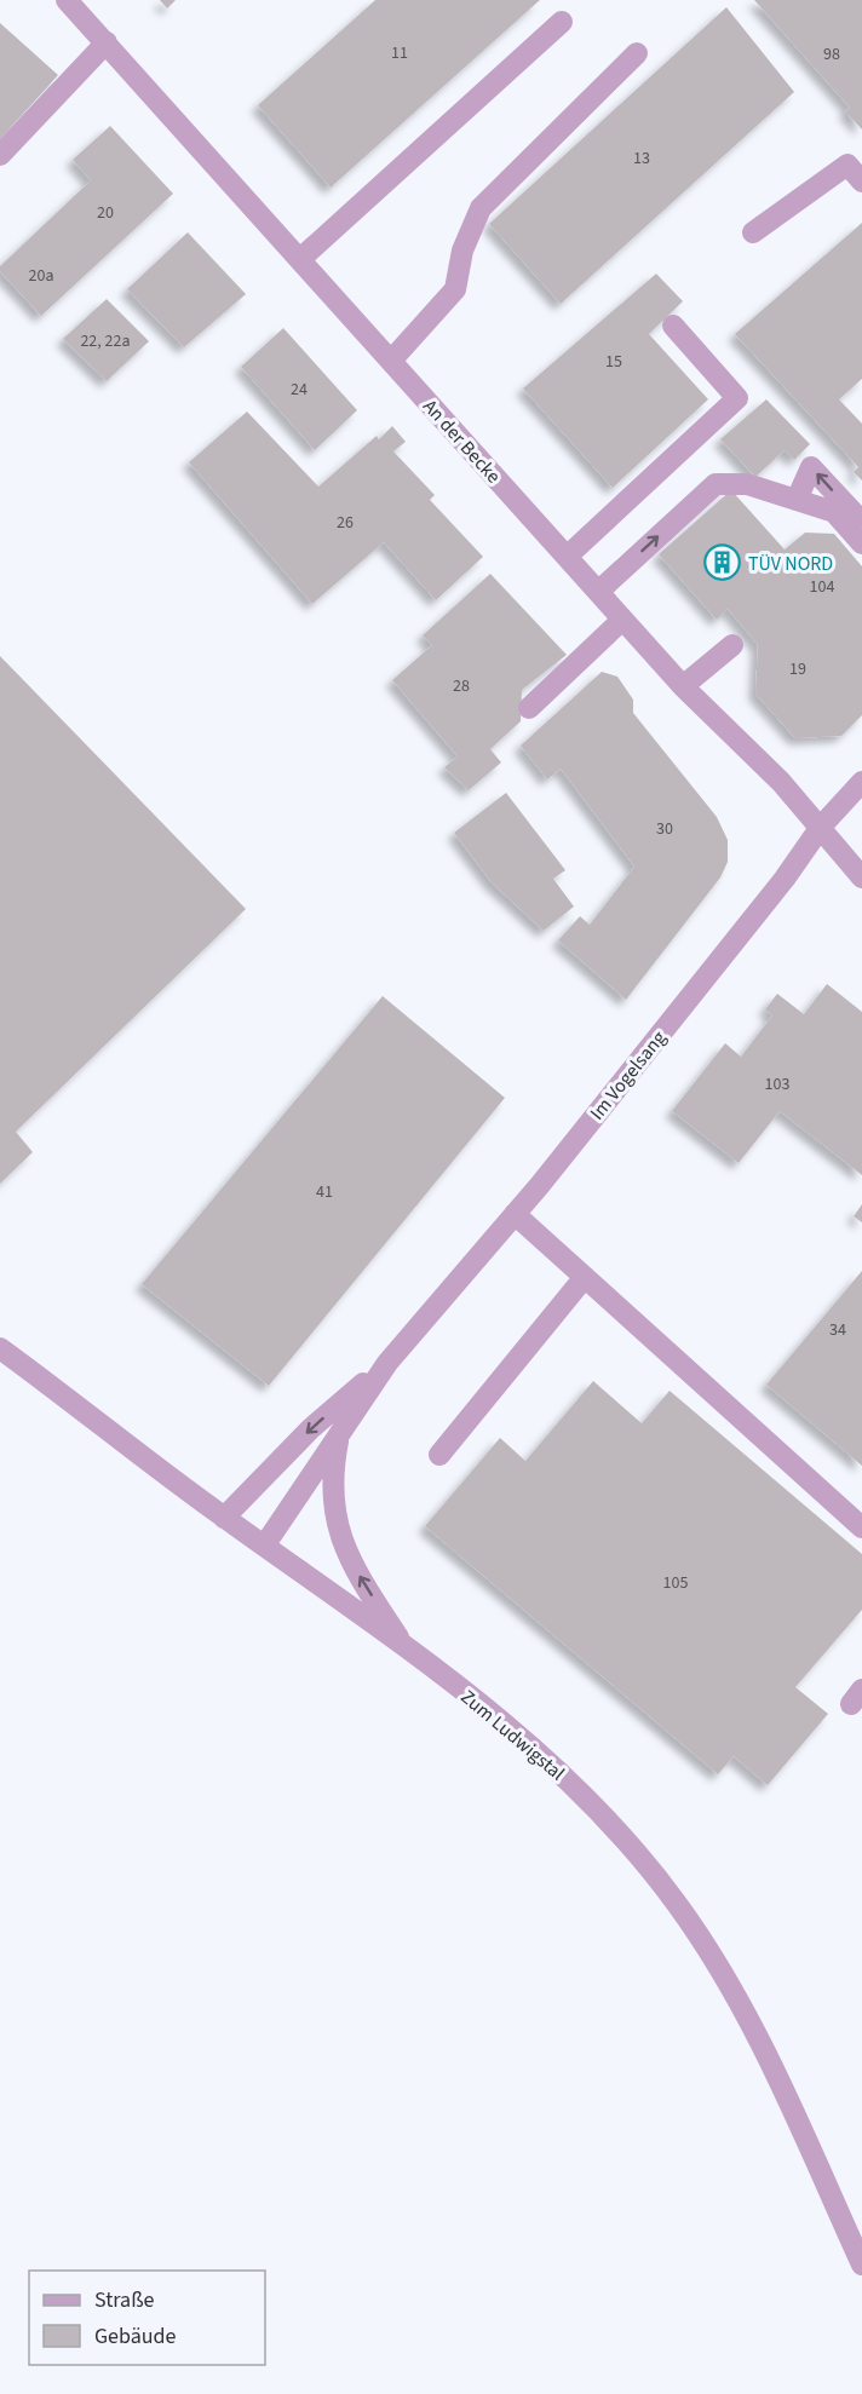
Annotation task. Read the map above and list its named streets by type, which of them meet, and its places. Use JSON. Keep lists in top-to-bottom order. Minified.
{"streets":{"street":["An der Becke","Im Vogelsang","Zum Ludwigstal"]},"crossings":[["An der Becke","Im Vogelsang"],["Im Vogelsang","Zum Ludwigstal"]],"places":{"building":["TÜV NORD"]},"house_numbers":["11","98","13","20","20a","22, 22a","15","24","26","104","19","28","30","103","41","34","105"],"legend":["Straße","Gebäude"]}
